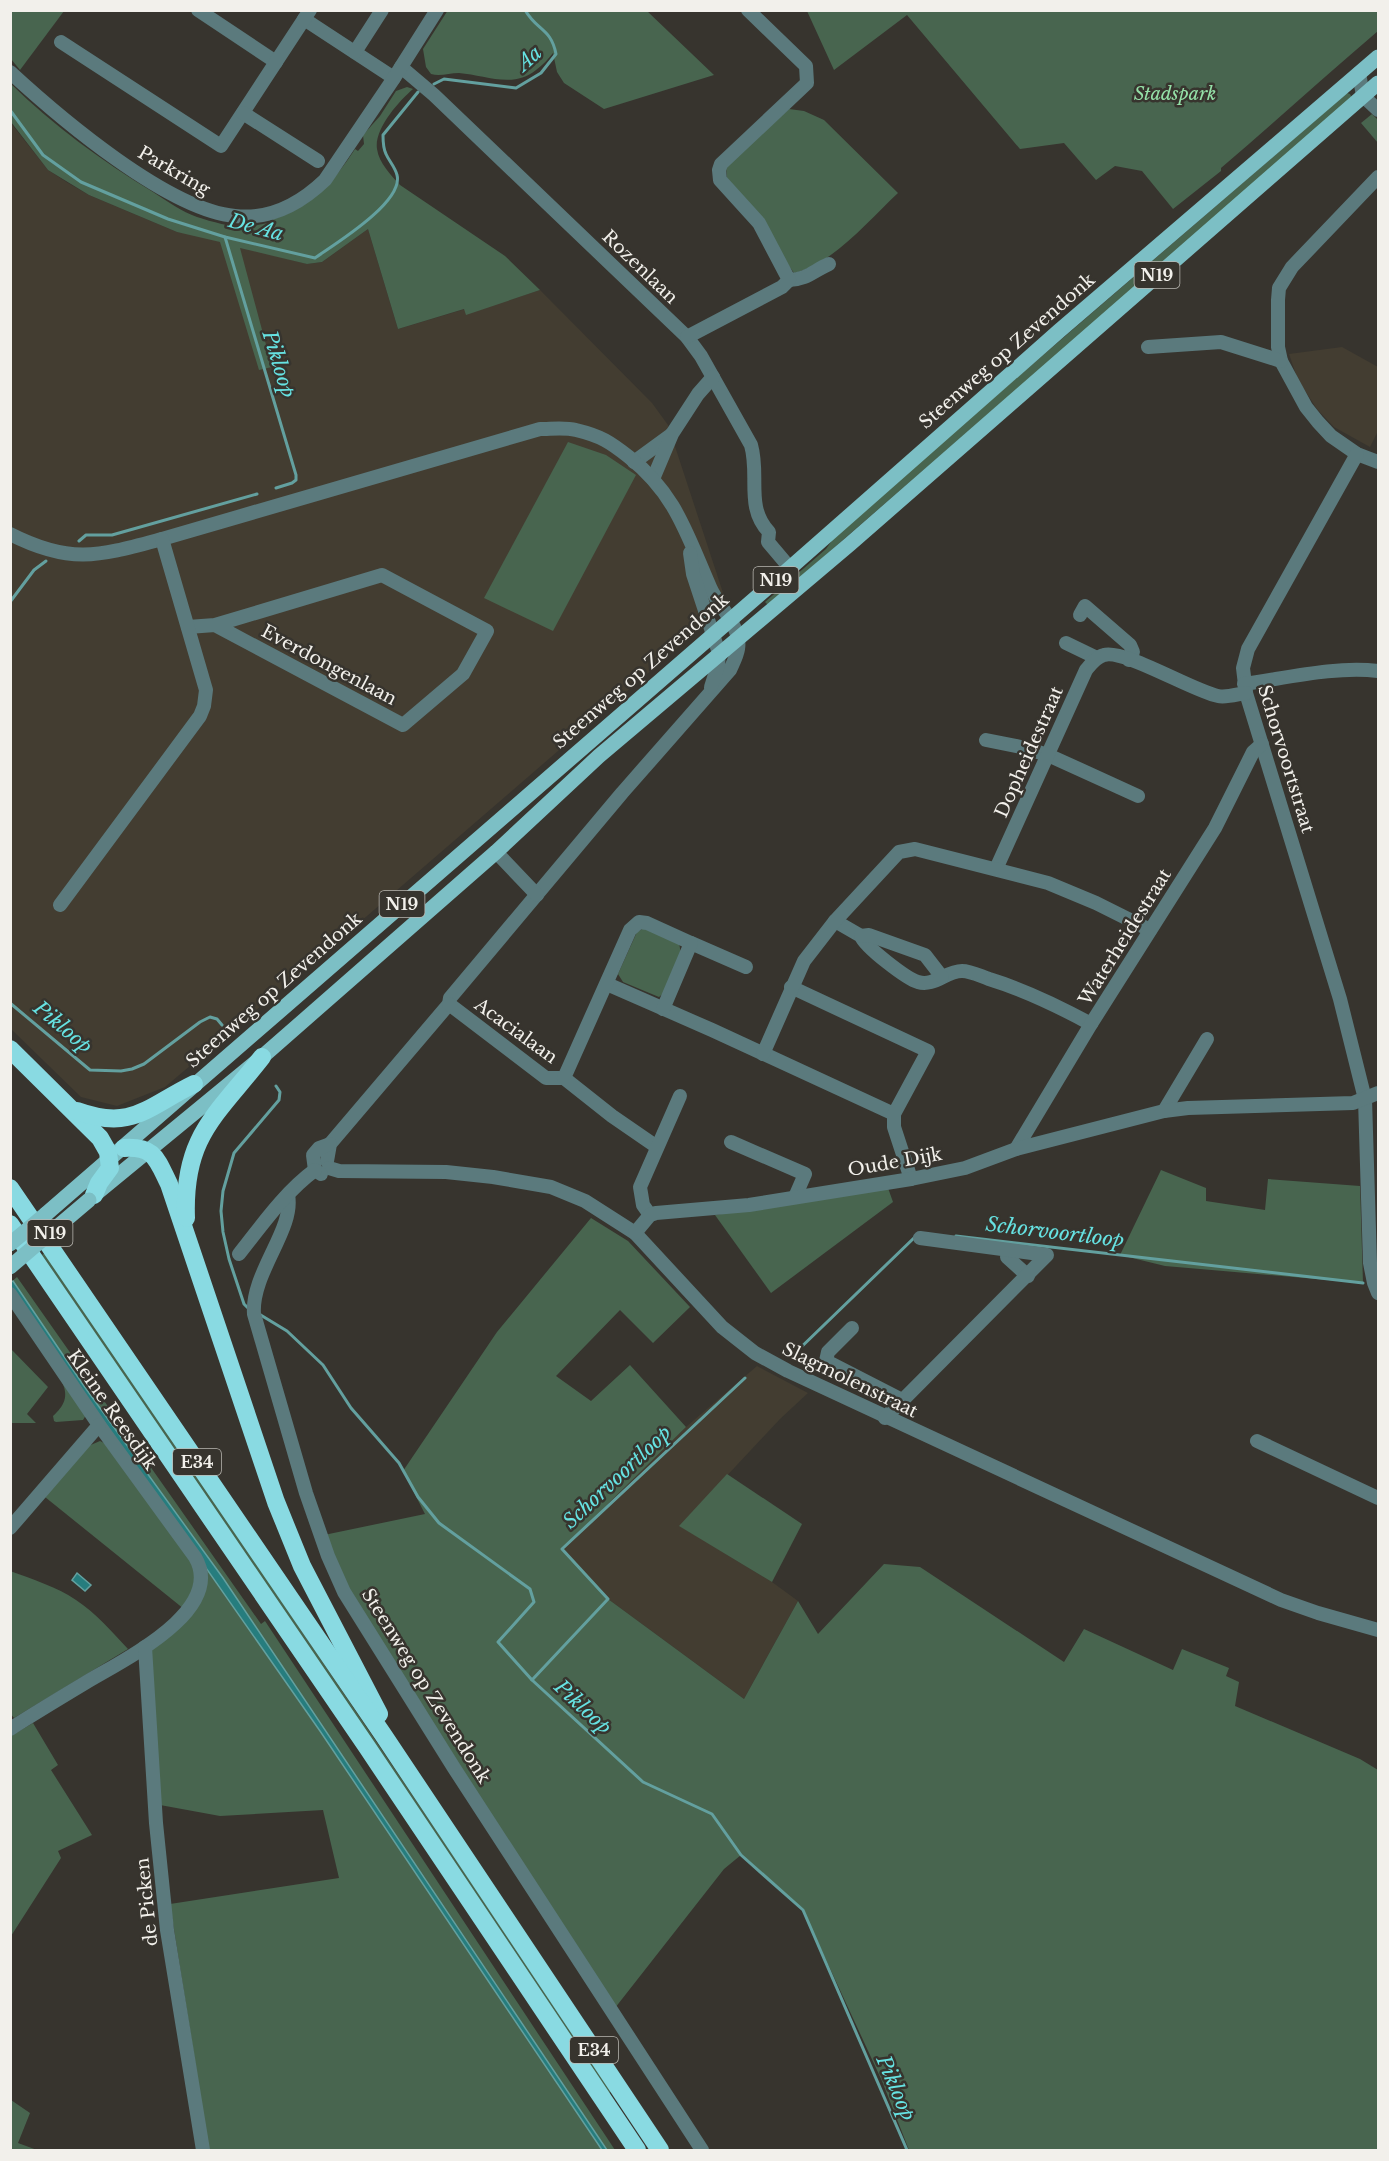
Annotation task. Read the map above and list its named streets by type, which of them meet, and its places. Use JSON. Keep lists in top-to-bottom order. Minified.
{"streets":{"highway":["E34"],"main road":["N19","Steenweg op Zevendonk"],"street":["Parkring","Rozenlaan","Everdongenlaan","Dopheidestraat","Schorvoortstraat","Waterheidestraat","Acacialaan","Oude Dijk","Slagmolenstraat","Kleine Reesdijk","de Picken"]},"crossings":[["Parkring","Rozenlaan"],["Rozenlaan","Steenweg op Zevendonk"],["Schorvoortstraat","Waterheidestraat"],["Schorvoortstraat","Oude Dijk"],["Waterheidestraat","Oude Dijk"],["Kleine Reesdijk","de Picken"]],"water":["Aa","De Aa","Pikloop","Schorvoortloop"],"parks":["Stadspark"]}
